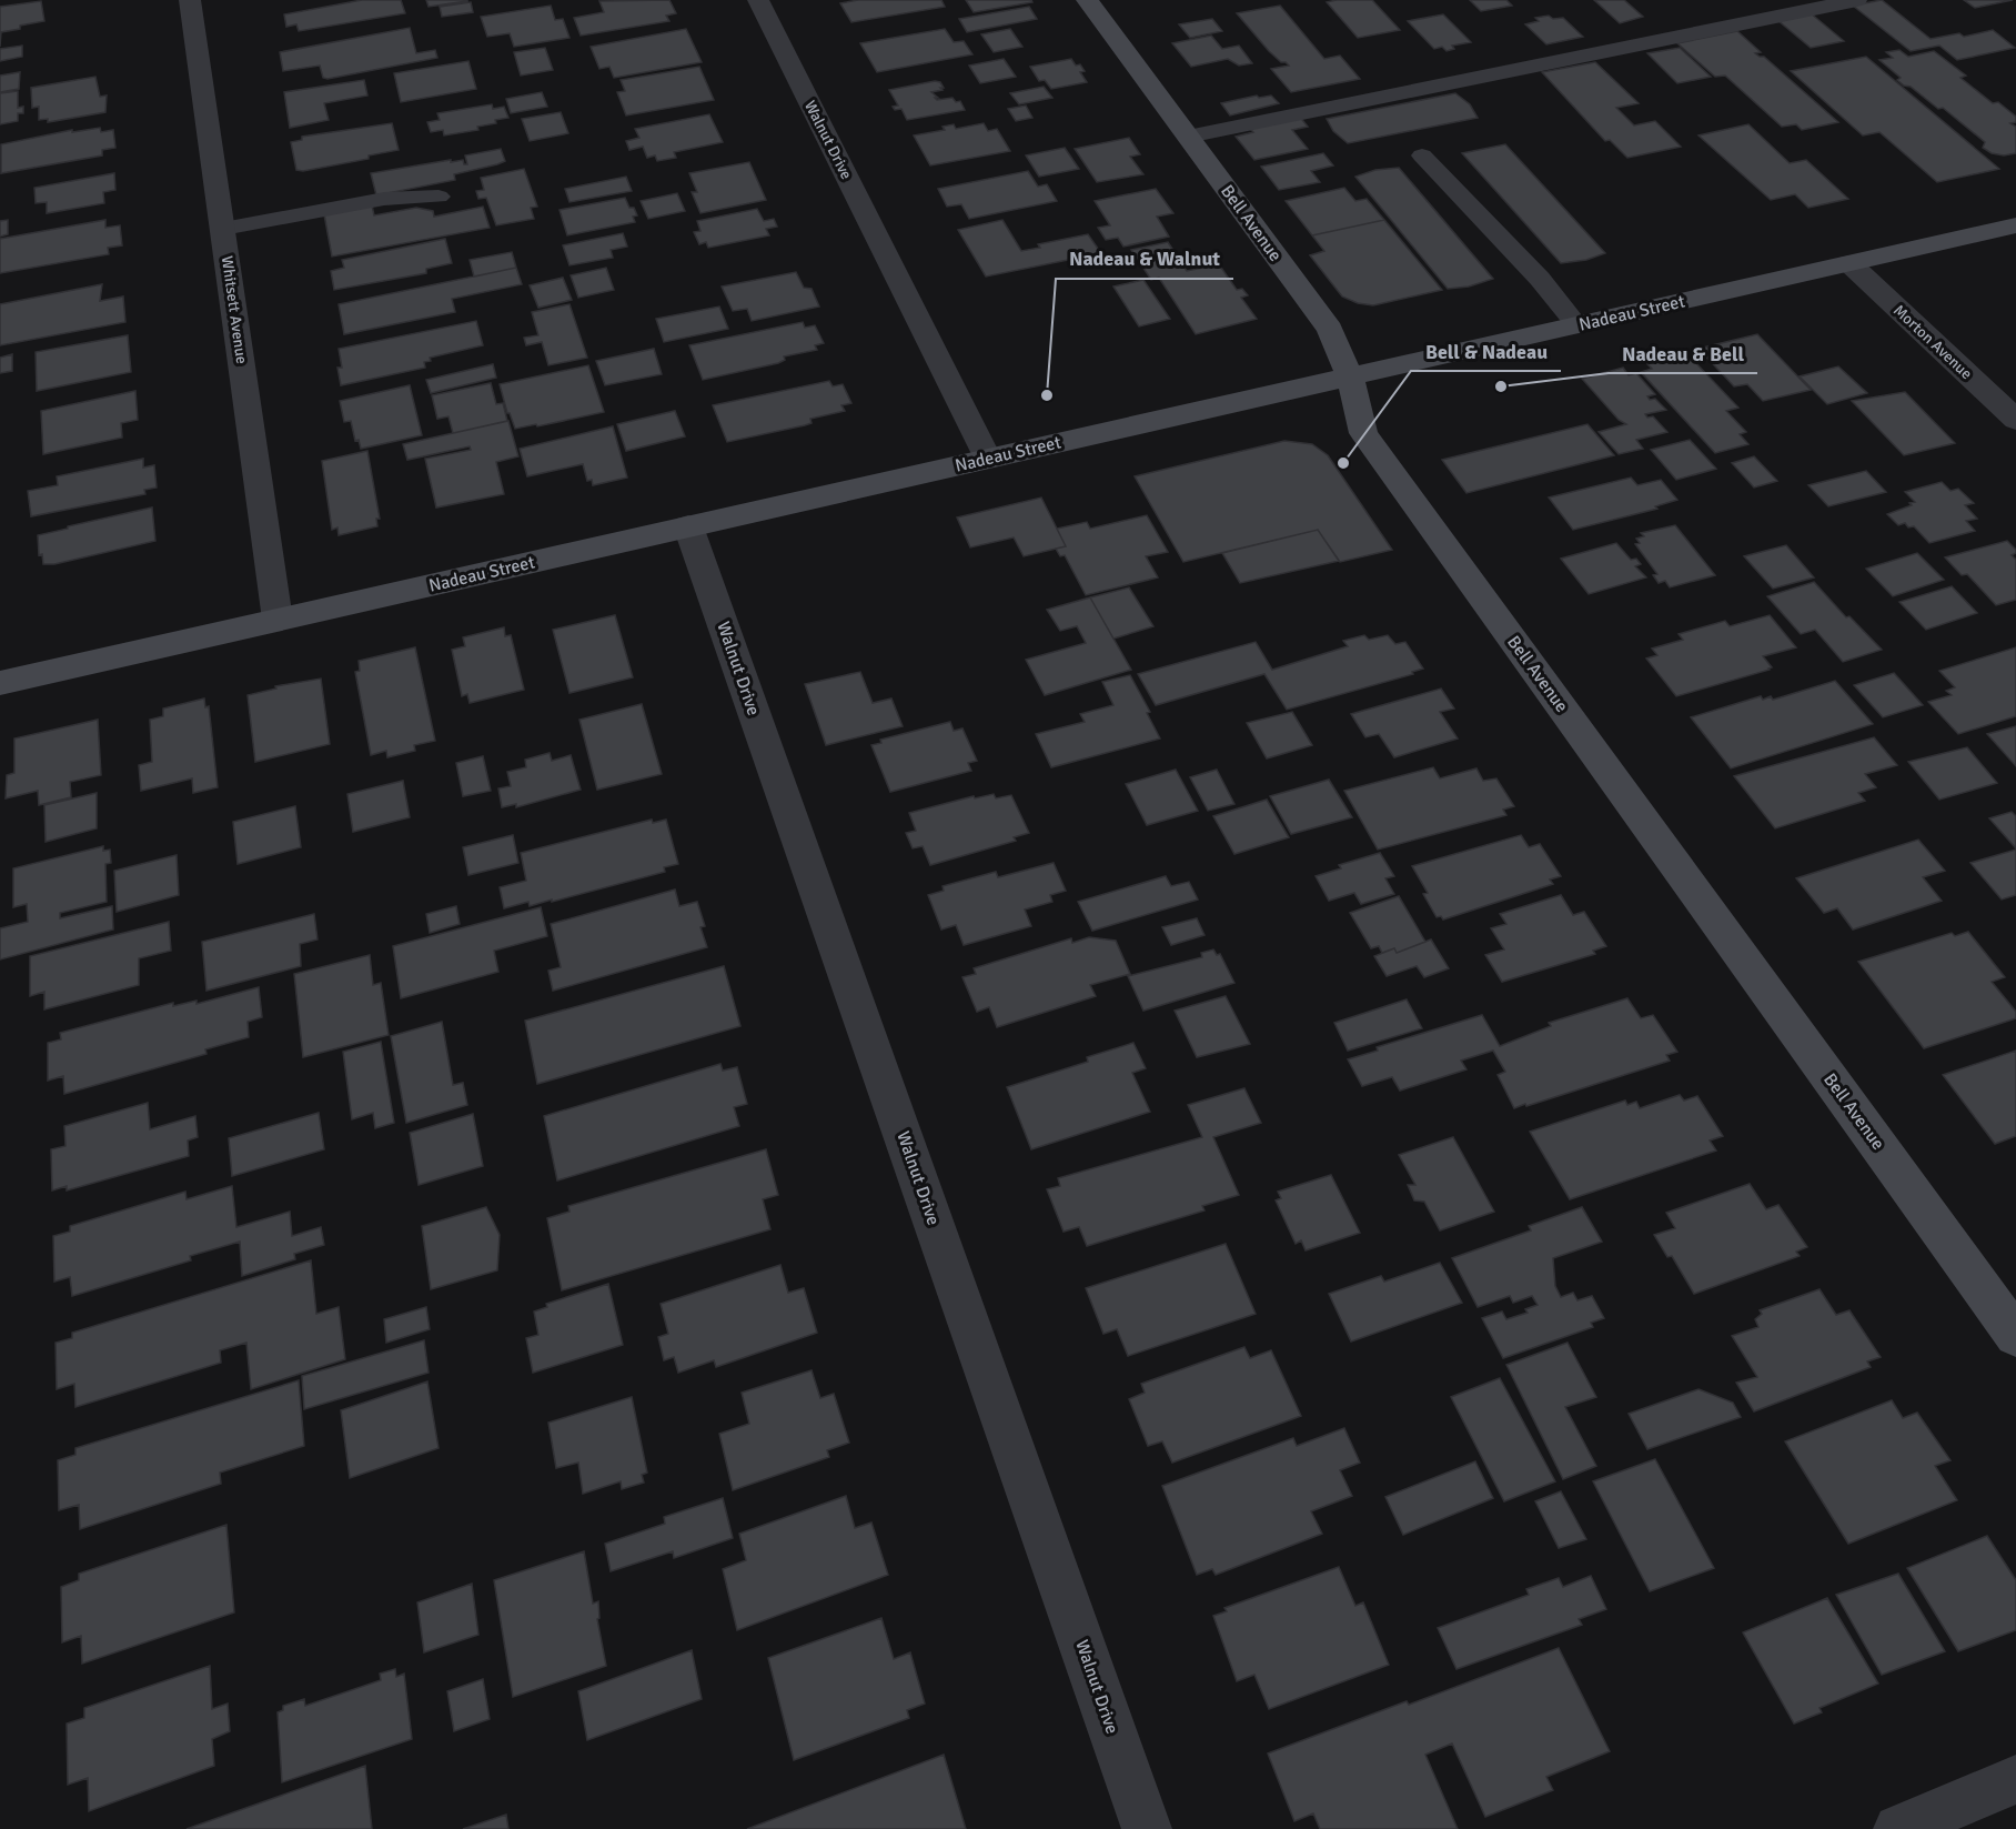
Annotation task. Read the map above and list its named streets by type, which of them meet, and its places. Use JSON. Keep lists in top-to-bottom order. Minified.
{"streets":{"main road":["Bell Avenue","Nadeau Street"],"street":["Walnut Drive","Whitsett Avenue","Morton Avenue"]},"crossings":[["Walnut Drive","Nadeau Street"],["Bell Avenue","Nadeau Street"],["Whitsett Avenue","Nadeau Street"],["Nadeau Street","Morton Avenue"]],"places":["Nadeau & Bell","Nadeau & Walnut","Bell & Nadeau"]}
